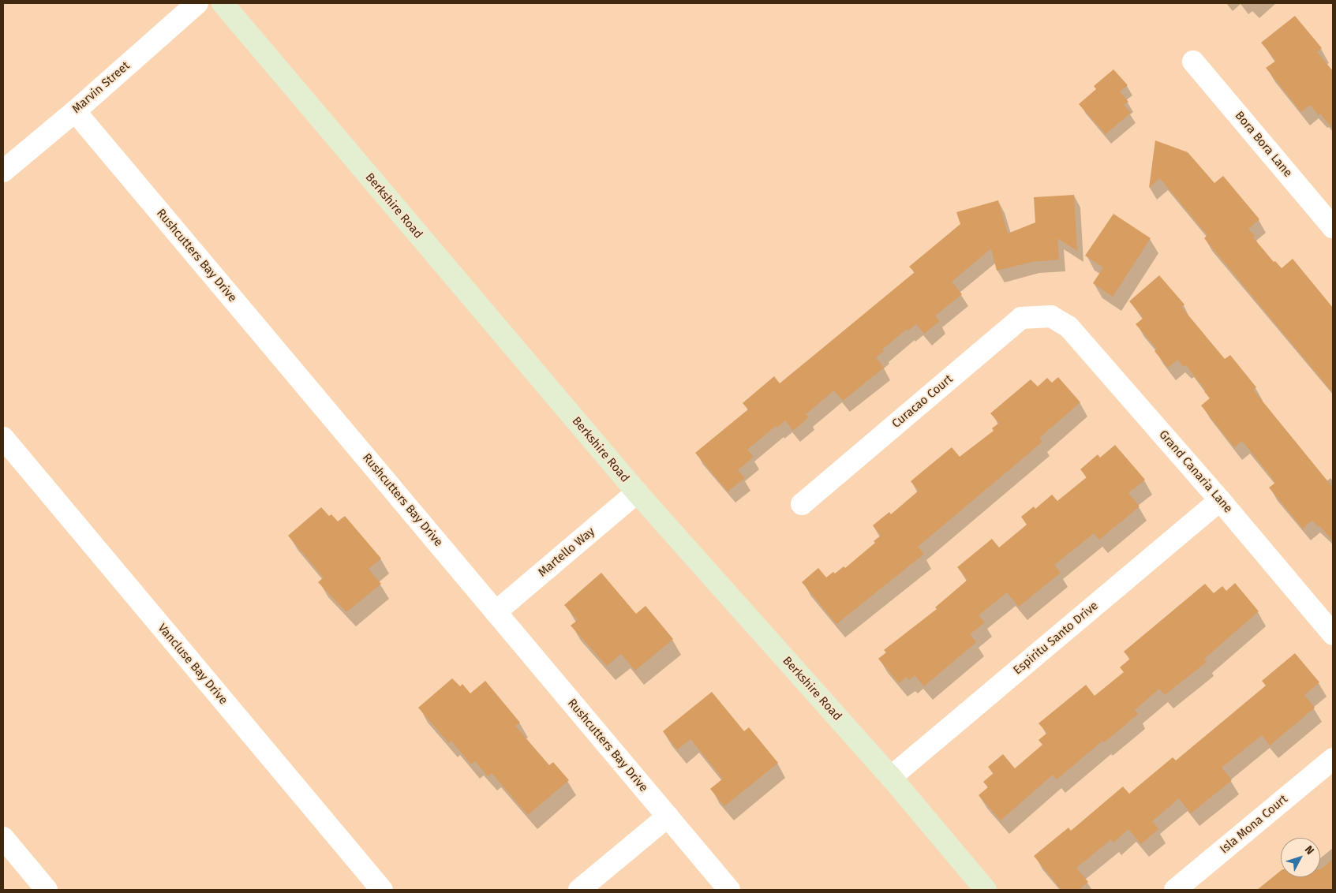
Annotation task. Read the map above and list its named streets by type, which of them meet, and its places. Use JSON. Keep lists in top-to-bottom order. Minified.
{"streets":{"street":["Marvin Street","Bora Bora Lane","Berkshire Road","Rushcutters Bay Drive","Curacao Court","Grand Canaria Lane","Martello Way","Espiritu Santo Drive","Vancluse Bay Drive","Isla Mona Court"]},"crossings":[["Marvin Street","Rushcutters Bay Drive"],["Berkshire Road","Martello Way"],["Berkshire Road","Espiritu Santo Drive"],["Rushcutters Bay Drive","Martello Way"],["Curacao Court","Grand Canaria Lane"],["Grand Canaria Lane","Espiritu Santo Drive"]],"north":"top right"}
